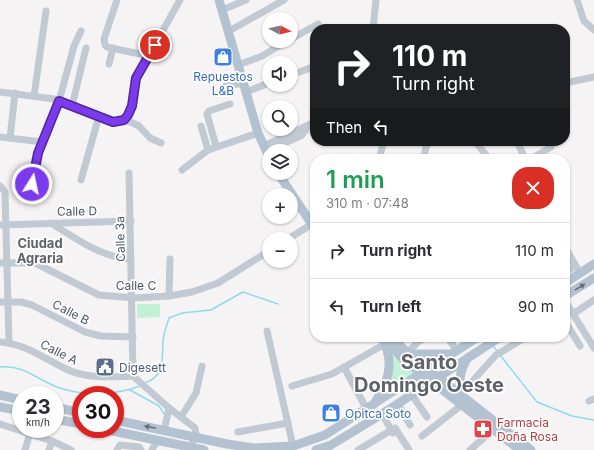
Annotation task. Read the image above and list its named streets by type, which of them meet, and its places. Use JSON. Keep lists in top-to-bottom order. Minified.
{"streets":{"street":["Calle D","Calle 3a","Calle C","Calle B","Calle A"]},"crossings":[["Calle D","Calle 3a"],["Calle 3a","Calle C"],["Calle 3a","Calle B"],["Calle 3a","Calle A"]],"districts":["Ciudad Agraria","Santo Domingo Oeste"],"places":{"shop":["Repuestos L&B","Opitca Soto"],"public building":["Digesett"],"pharmacy":["Farmacia Doña Rosa"]},"north":"right","page":{"map_buttons":["+","−"],"turn":["110 m","Turn right"],"then":"Then","heading":["1 min","310 m · 07:48"],"list":[{"name":"Turn right","value":"110 m"},{"name":"Turn left","value":"90 m"}],"speed":"23 km/h","limit":"30"}}
